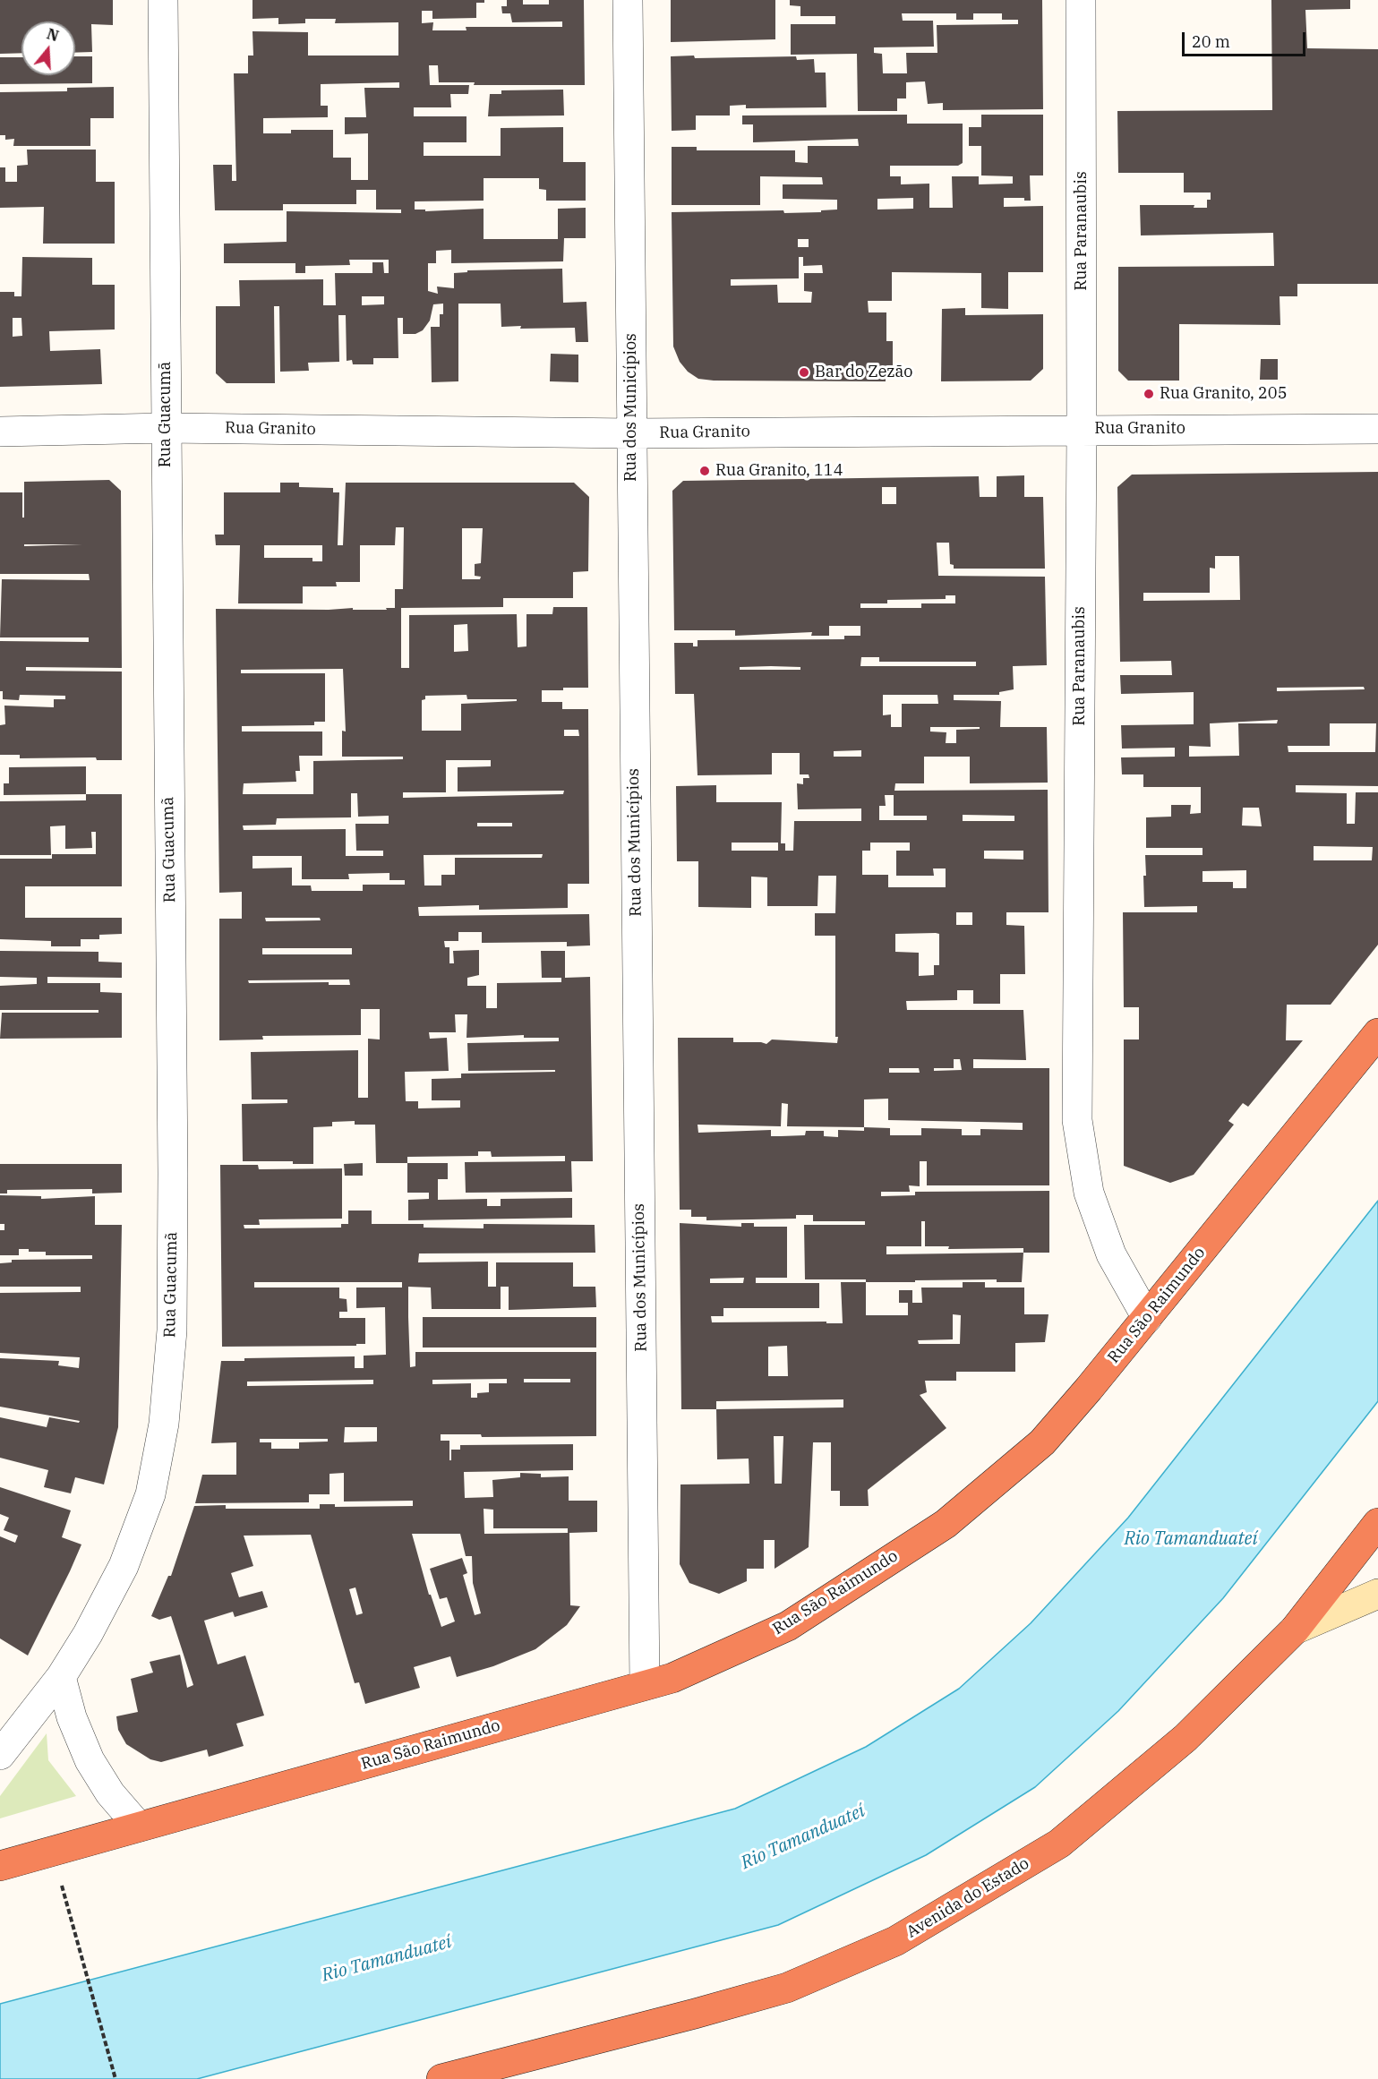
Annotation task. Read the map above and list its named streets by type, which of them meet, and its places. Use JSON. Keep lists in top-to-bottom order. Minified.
{"streets":{"highway":["Rua São Raimundo","Avenida do Estado"],"street":["Rua Paranaubis","Rua dos Municípios","Rua Guacumã","Rua Granito"]},"crossings":[["Rua Paranaubis","Rua Granito"],["Rua Paranaubis","Rua São Raimundo"],["Rua dos Municípios","Rua Granito"],["Rua dos Municípios","Rua São Raimundo"],["Rua Guacumã","Rua Granito"]],"water":["Rio Tamanduateí"],"places":["Bar do Zezão","Rua Granito, 205","Rua Granito, 114"],"scale_bar":"20 m","north":"top"}
